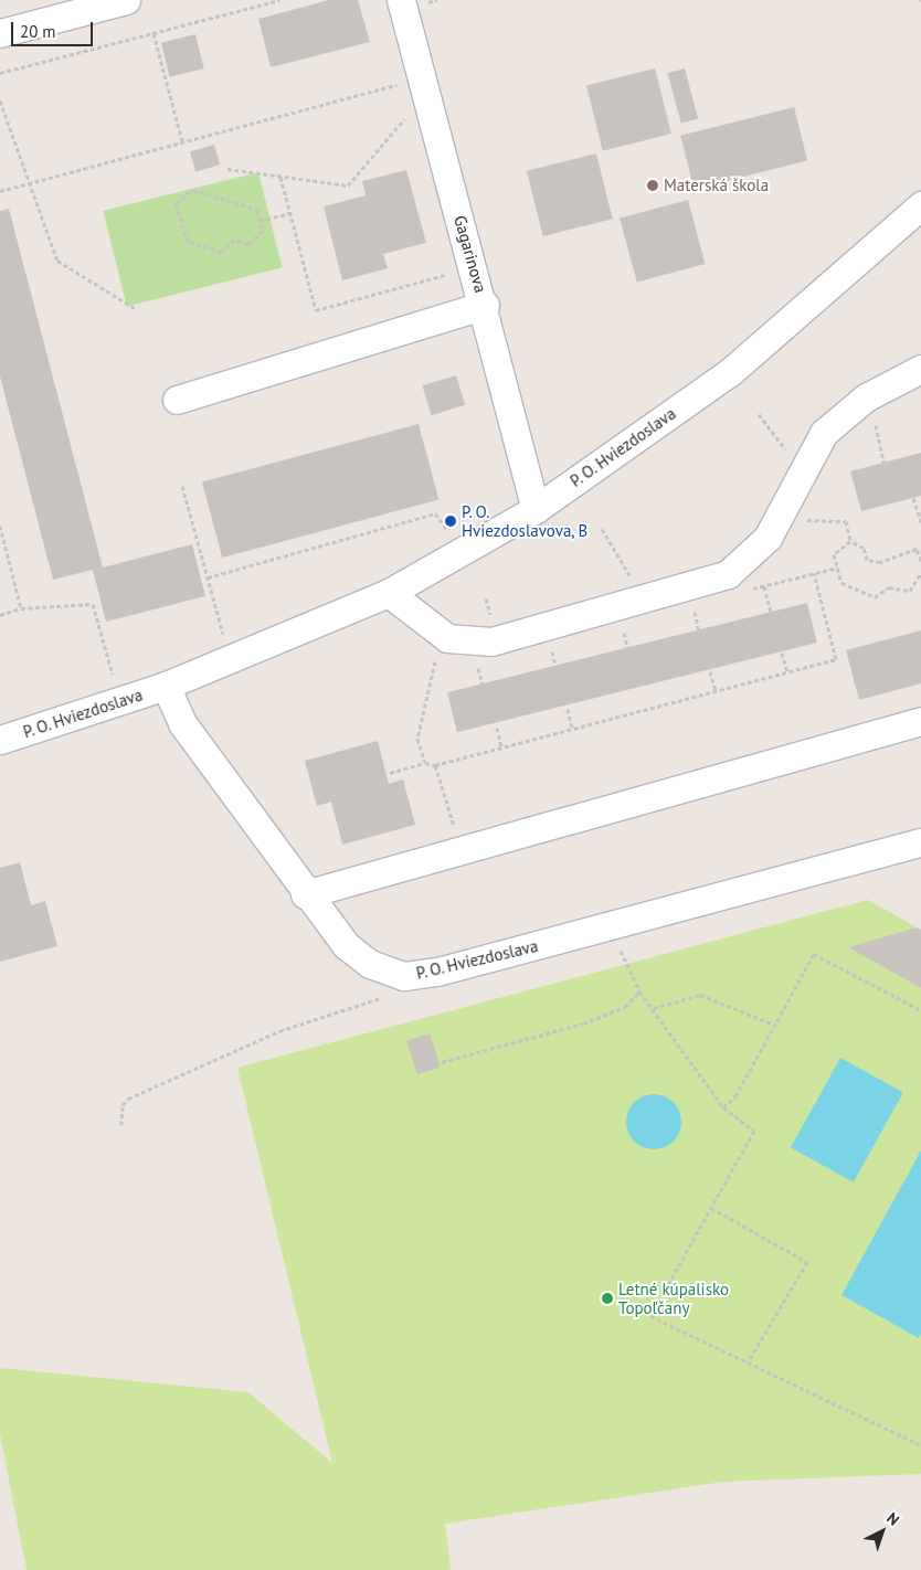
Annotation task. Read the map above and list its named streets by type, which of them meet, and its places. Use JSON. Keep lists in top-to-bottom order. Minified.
{"streets":{"street":["Gagarinova","P. O. Hviezdoslava"]},"crossings":[["Gagarinova","P. O. Hviezdoslava"]],"places":["Materská škola","P. O. Hviezdoslavova, B","Letné kúpalisko Topoľčany"],"scale_bar":"20 m","north":"top right"}
